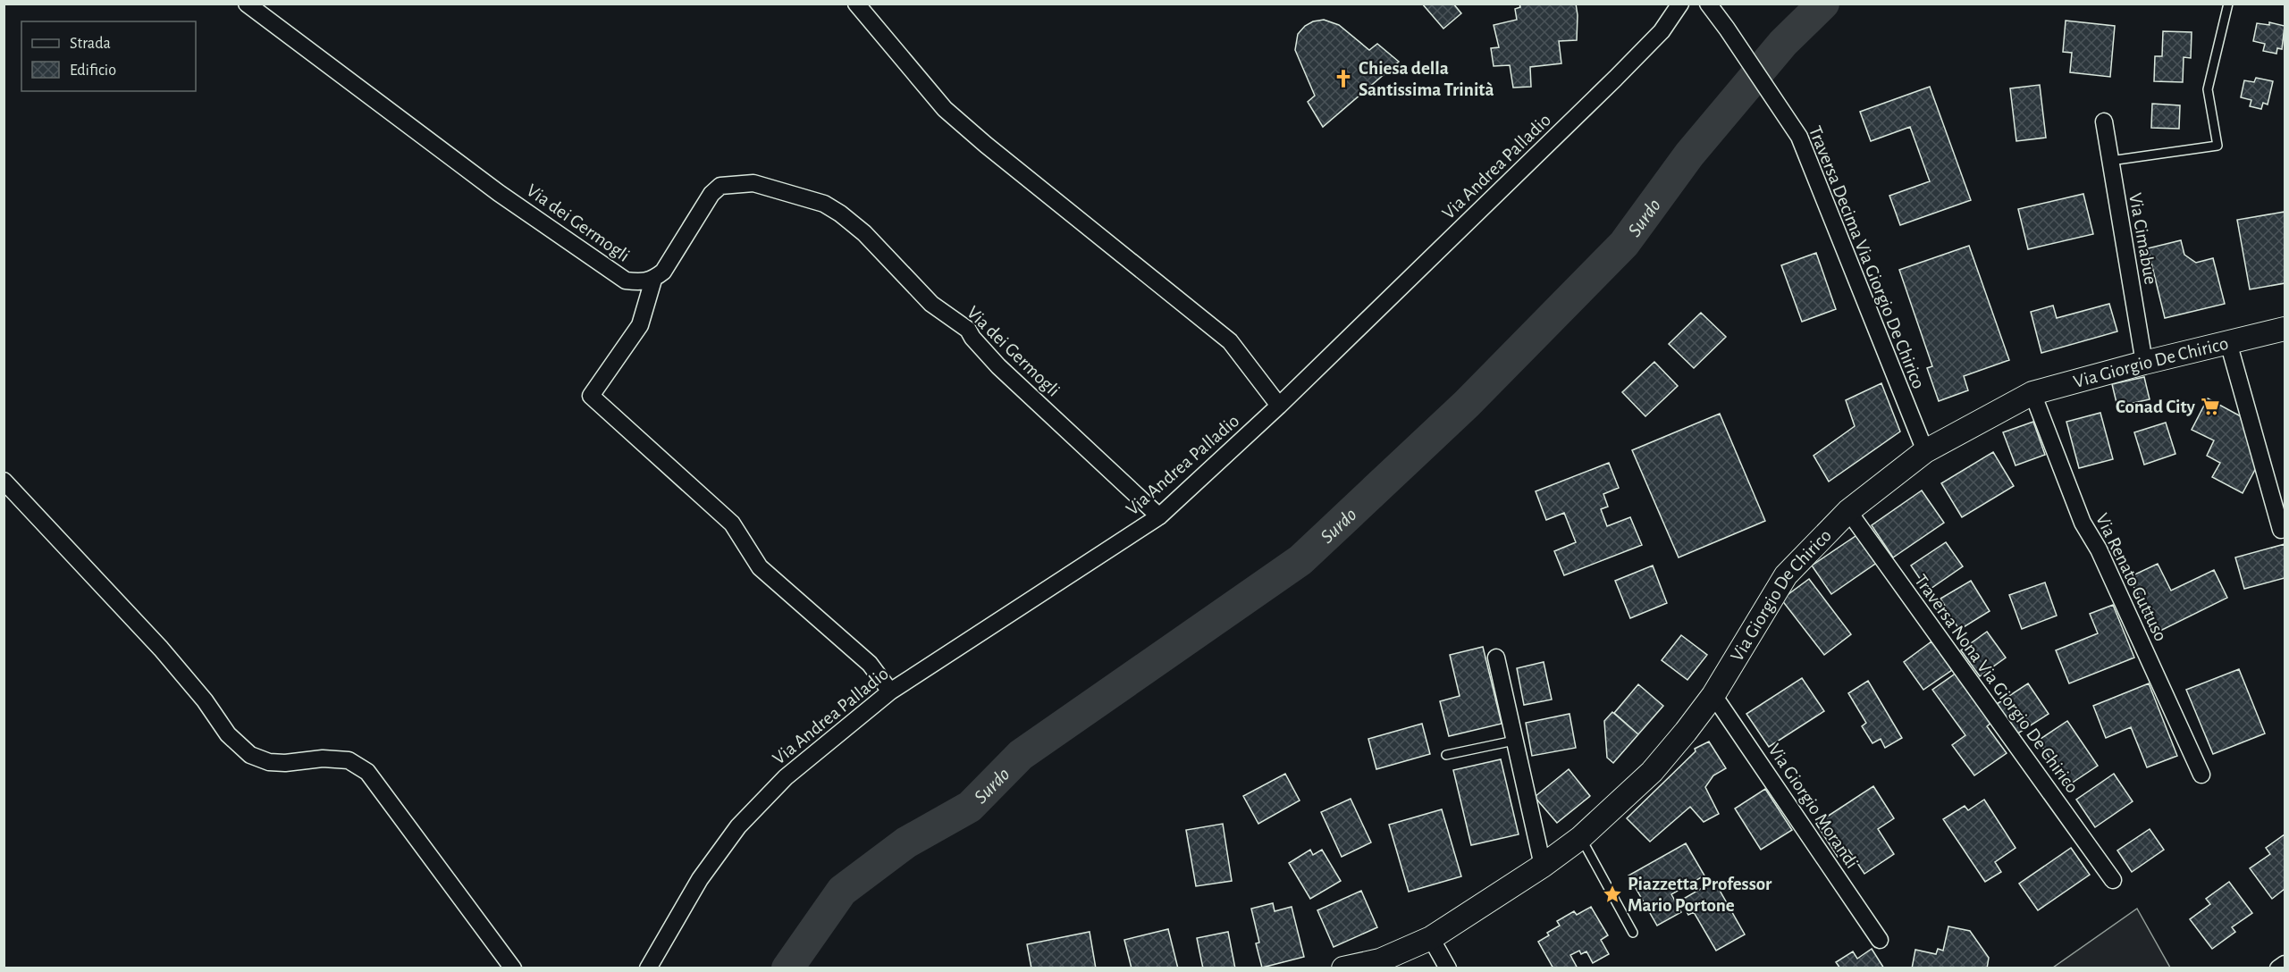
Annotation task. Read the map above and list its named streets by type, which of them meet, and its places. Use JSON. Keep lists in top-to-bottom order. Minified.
{"streets":{"main road":["Via Giorgio De Chirico"],"street":["Via Andrea Palladio","Via dei Germogli","Via Cimabue","Traversa Decima Via Giorgio De Chirico","Via Renato Guttuso","Traversa Nona Via Giorgio De Chirico","Via Giorgio Morandi"]},"crossings":[["Via Andrea Palladio","Via dei Germogli"],["Via Cimabue","Via Giorgio De Chirico"],["Traversa Decima Via Giorgio De Chirico","Via Giorgio De Chirico"],["Via Giorgio De Chirico","Via Renato Guttuso"],["Via Giorgio De Chirico","Traversa Nona Via Giorgio De Chirico"],["Via Giorgio De Chirico","Via Giorgio Morandi"]],"water":["Surdo"],"places":{"church":["Chiesa della Santissima Trinità"],"supermarket":["Conad City"],"place":["Piazzetta Professor Mario Portone"]},"legend":["Strada","Edificio"]}
